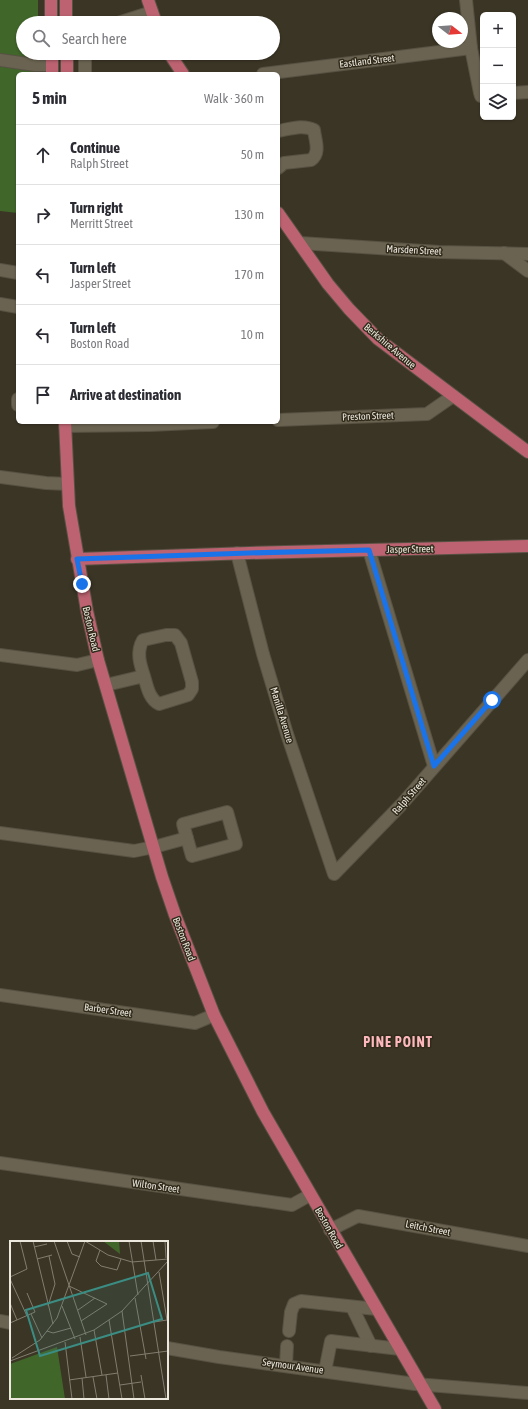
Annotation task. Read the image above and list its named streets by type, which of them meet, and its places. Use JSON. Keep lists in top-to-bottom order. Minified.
{"streets":{"main road":["Berkshire Avenue","Jasper Street","Boston Road"],"street":["Eastland Street","Marsden Street","Preston Street","Manilla Avenue","Ralph Street","Barber Street","Wilton Street","Leitch Street","Seymour Avenue"]},"crossings":[["Marsden Street","Berkshire Avenue"],["Berkshire Avenue","Preston Street"],["Jasper Street","Boston Road"],["Jasper Street","Manilla Avenue"],["Boston Road","Barber Street"],["Boston Road","Wilton Street"],["Boston Road","Leitch Street"],["Boston Road","Seymour Avenue"],["Manilla Avenue","Ralph Street"]],"districts":["PINE POINT"],"north":"right","page":{"map_buttons":["+","−"],"search":"Search here","heading":["5 min","Walk · 360 m"],"list":[["Continue","Ralph Street","50 m"],["Turn right","Merritt Street","130 m"],["Turn left","Jasper Street","170 m"],["Turn left","Boston Road","10 m"],"Arrive at destination"]}}
